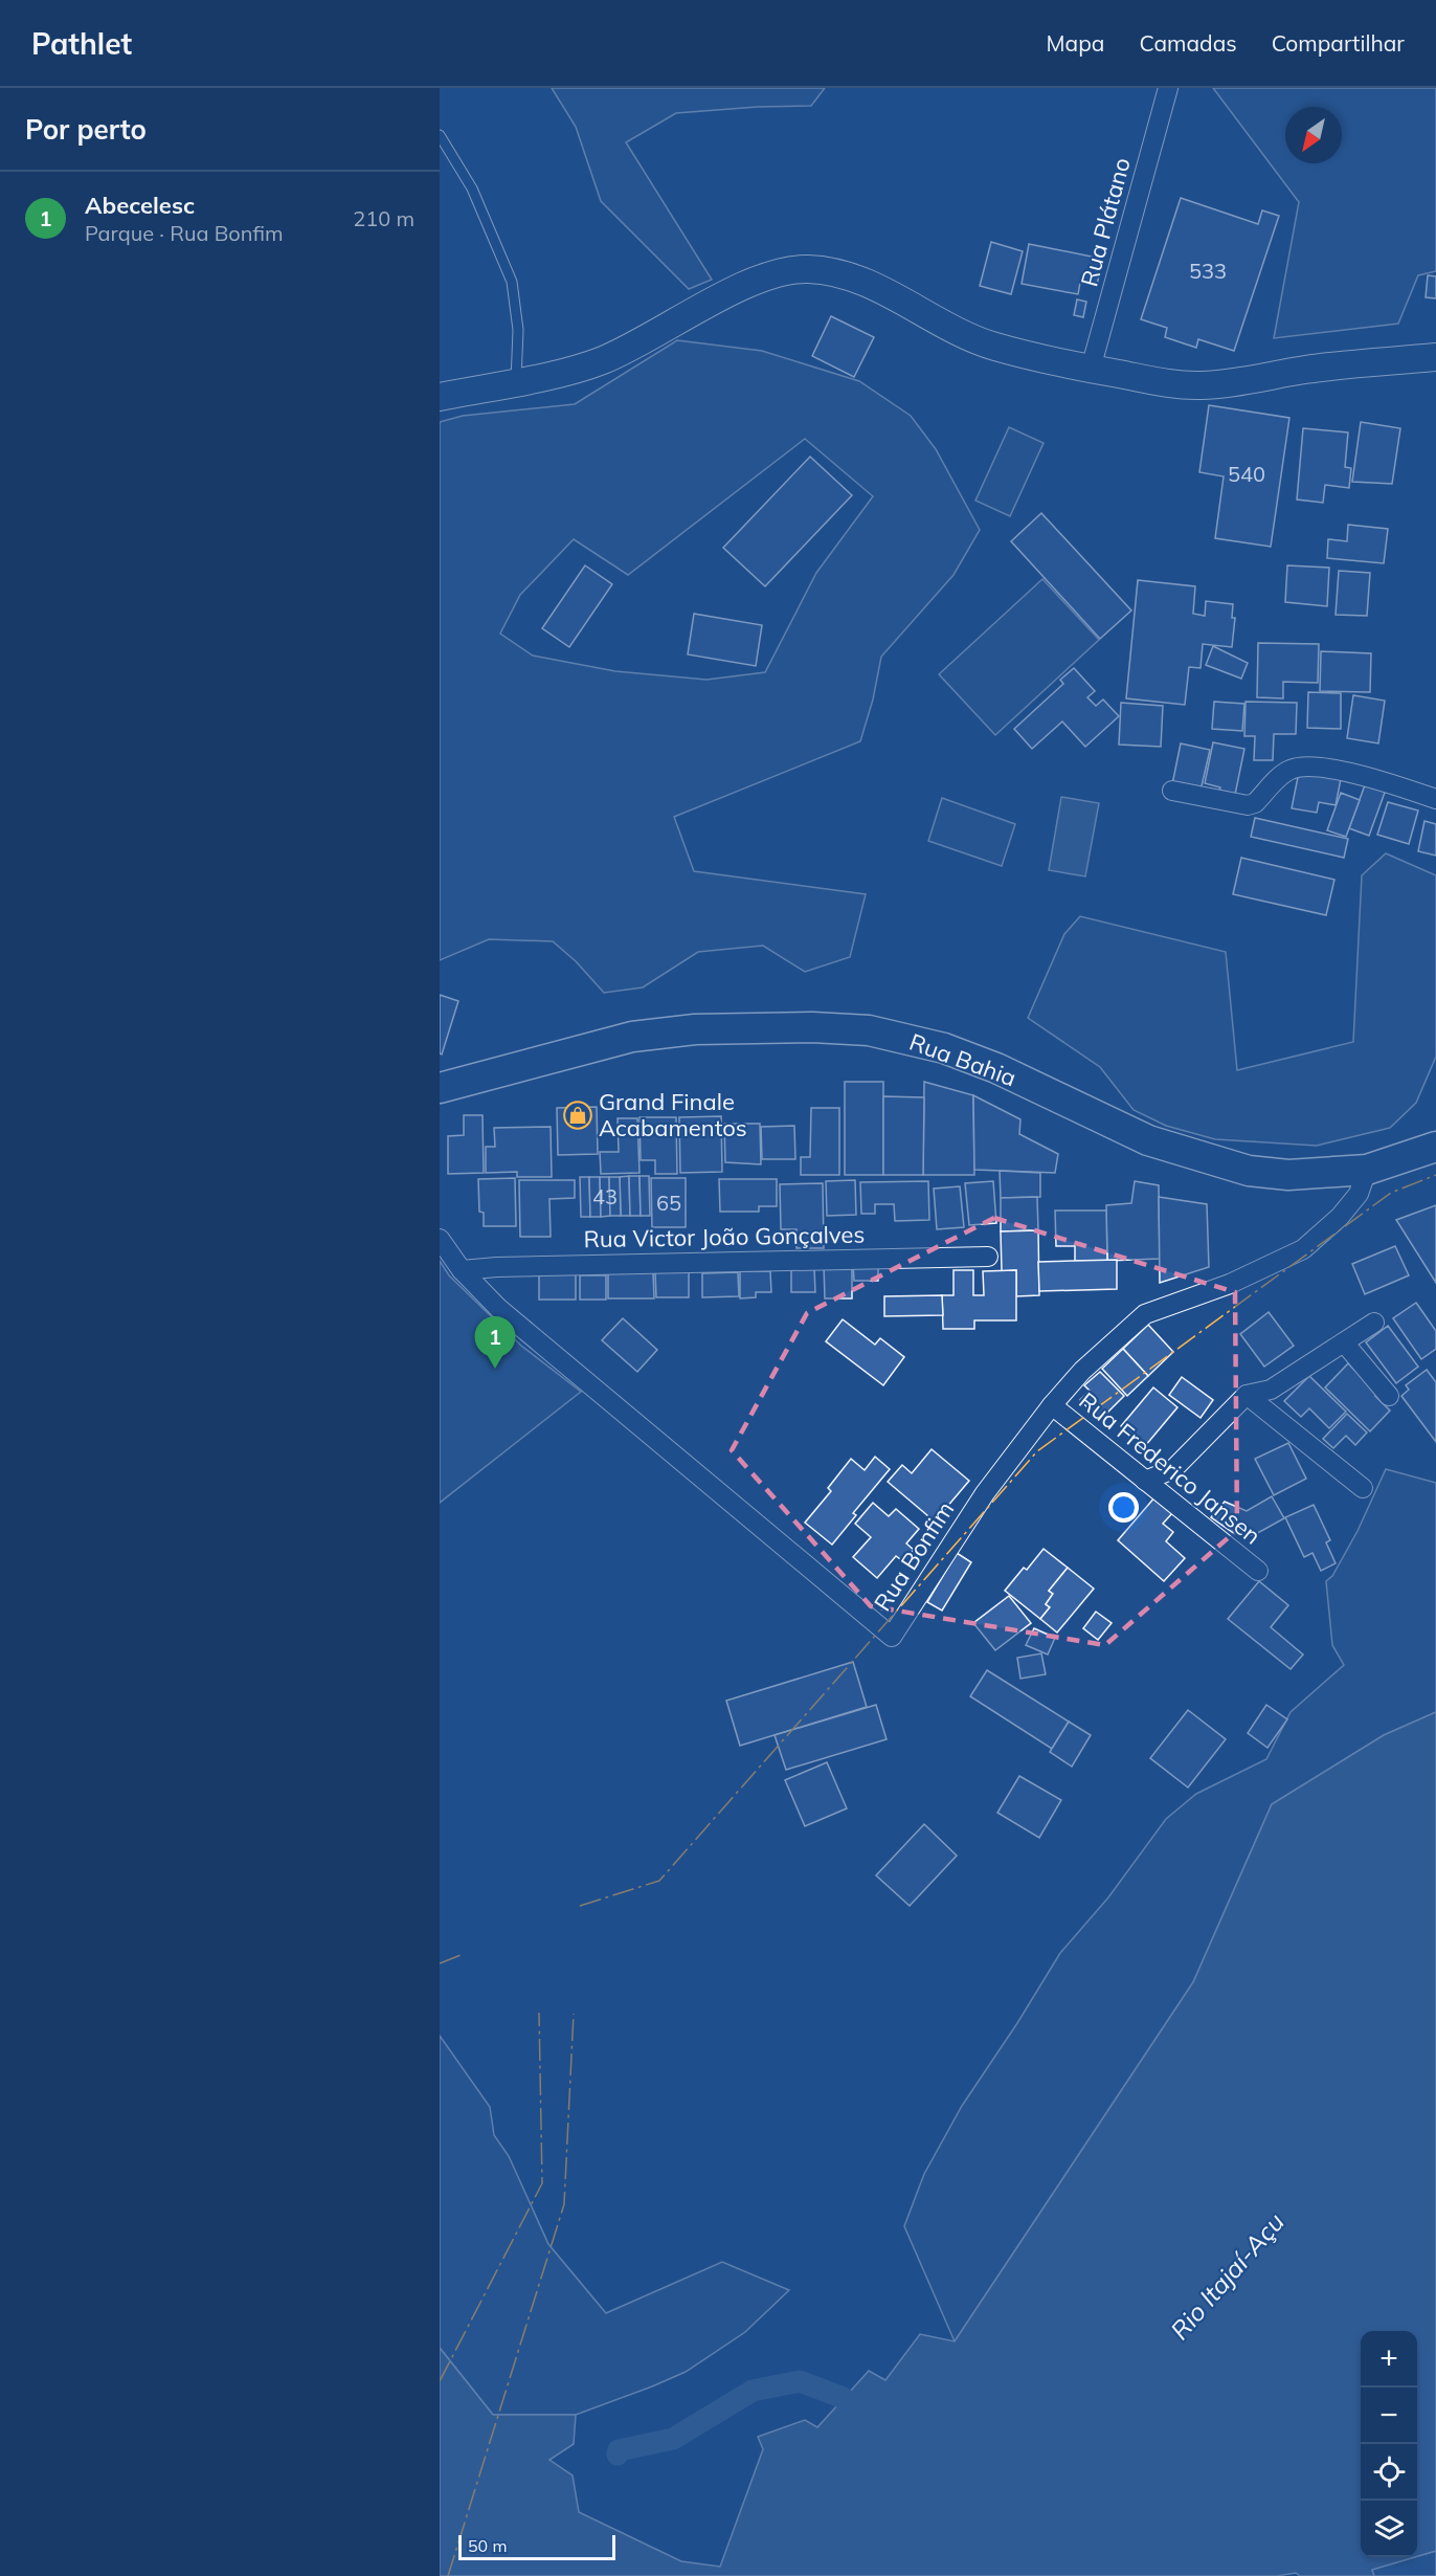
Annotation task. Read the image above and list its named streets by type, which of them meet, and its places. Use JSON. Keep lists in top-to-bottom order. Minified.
{"streets":{"main road":["Rua Bahia"],"street":["Rua Plátano","Rua Victor João Gonçalves","Rua Frederico Jansen","Rua Bonfim"]},"crossings":[["Rua Bahia","Rua Bonfim"],["Rua Victor João Gonçalves","Rua Bonfim"],["Rua Frederico Jansen","Rua Bonfim"]],"water":["Rio Itajaí-Açu"],"places":{"shop":["Grand Finale Acabamentos"]},"house_numbers":["533","540","43","65"],"scale_bar":"50 m","north":"bottom left","page":{"header":"Pathlet","nav":["Mapa","Camadas","Compartilhar"],"heading":"Por perto","list":[{"mark":"1","name":"Abecelesc","note":"Parque · Rua Bonfim","value":"210 m"}],"pins":"1","map_buttons":["+","−"],"scale":"50 m"}}
